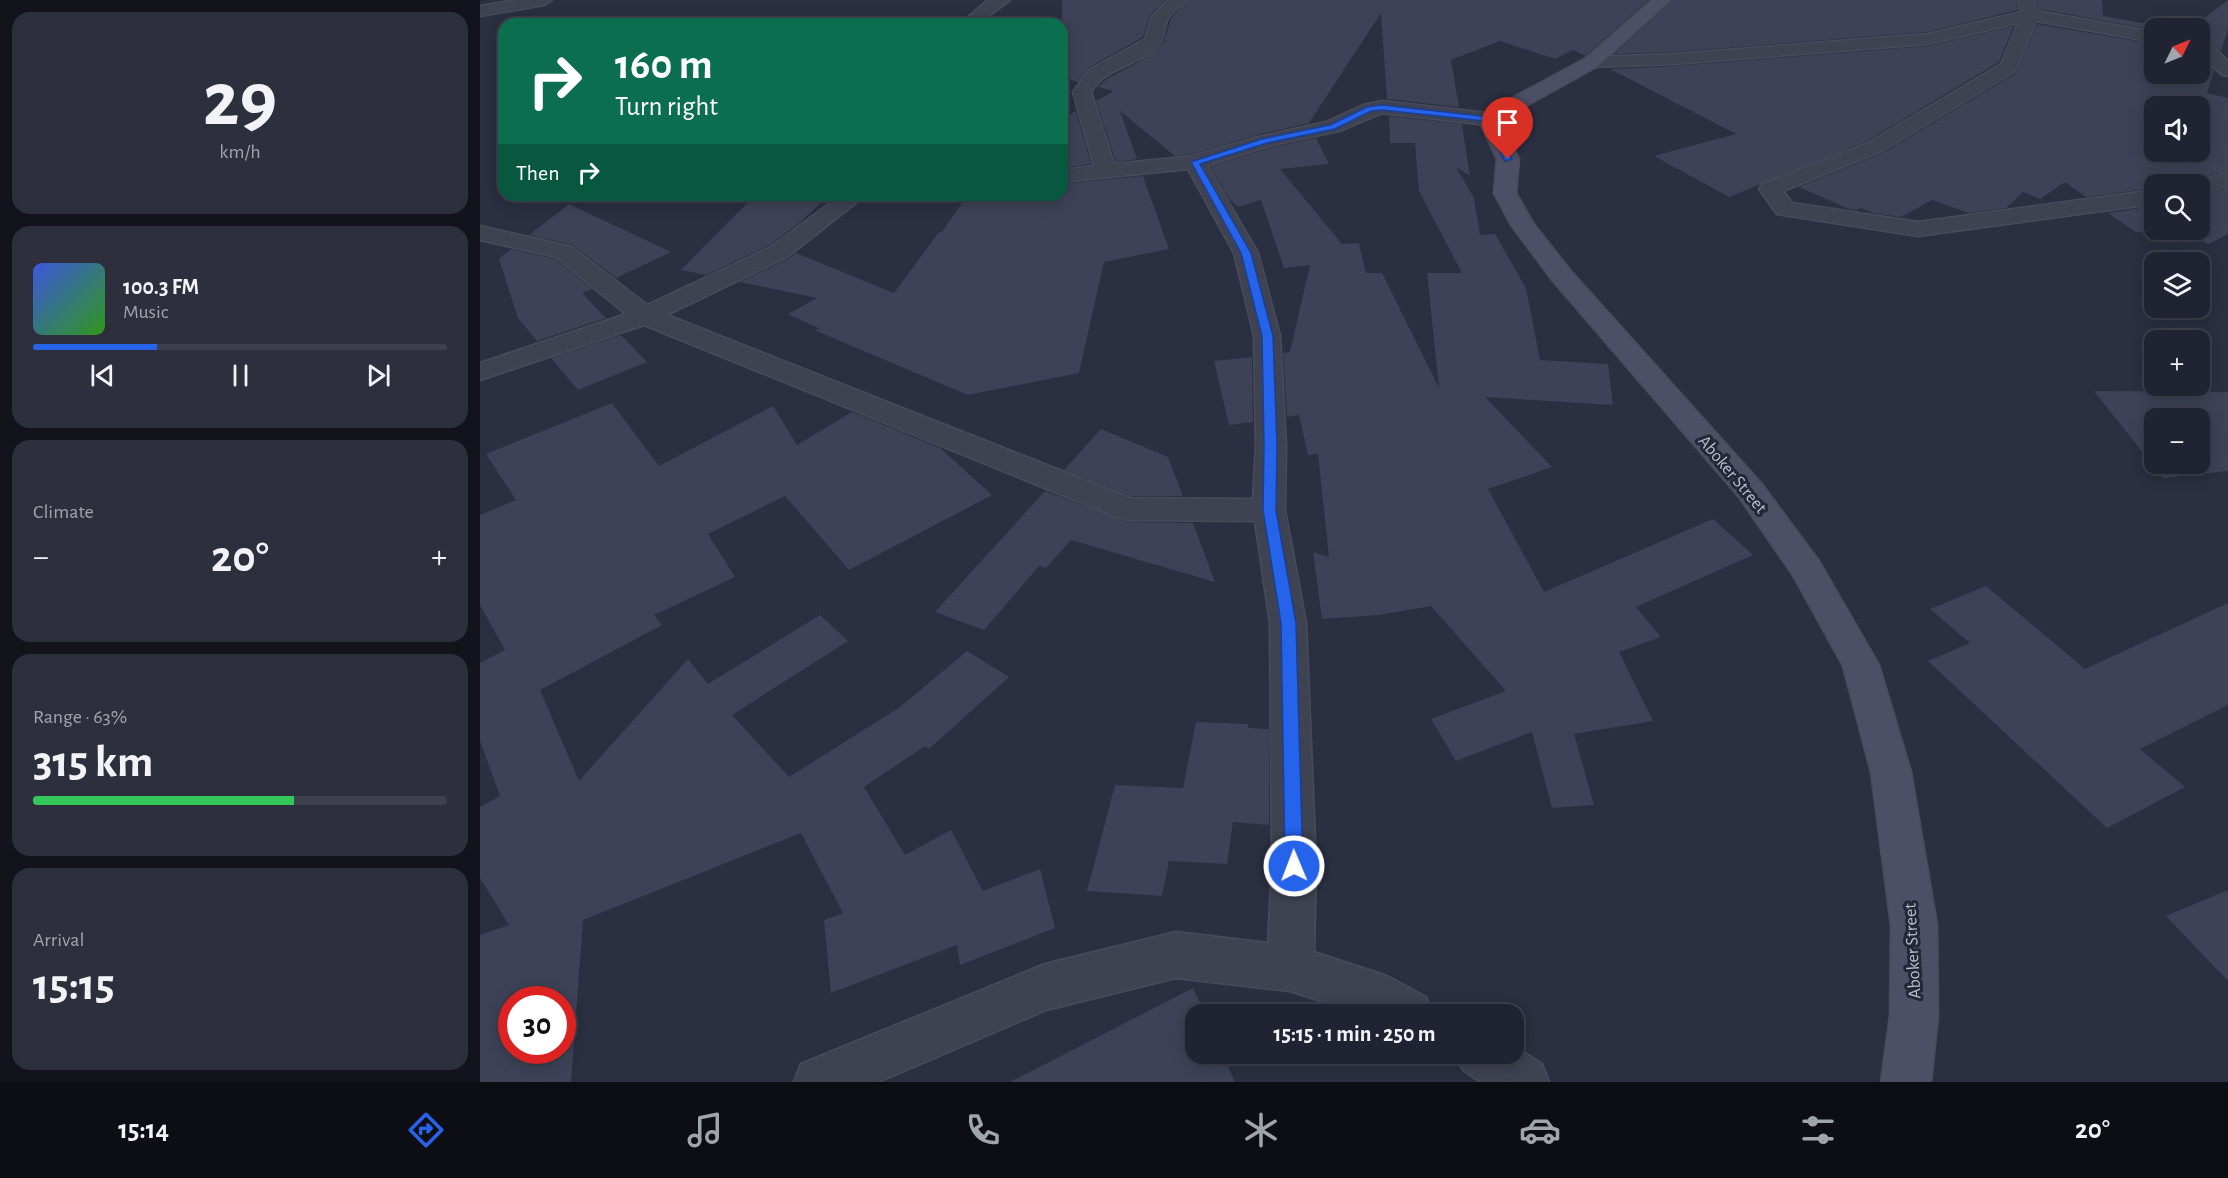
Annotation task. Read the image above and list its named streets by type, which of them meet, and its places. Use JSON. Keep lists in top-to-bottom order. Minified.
{"streets":{"main road":["Aboker Street"]},"north":"top right","page":{"tile":[["29","km/h"],"Climate",["Range · 63%","315 km"],["Arrival","15:15"]],"map_buttons":["+","−"],"turn":["160 m","Turn right"],"then":"Then","song":["100.3 FM","Music"],"heat":["−","20°","+"],"limit":"30","trip":"15:15 · 1 min · 250 m","tabs":["15:14","20°"]}}
